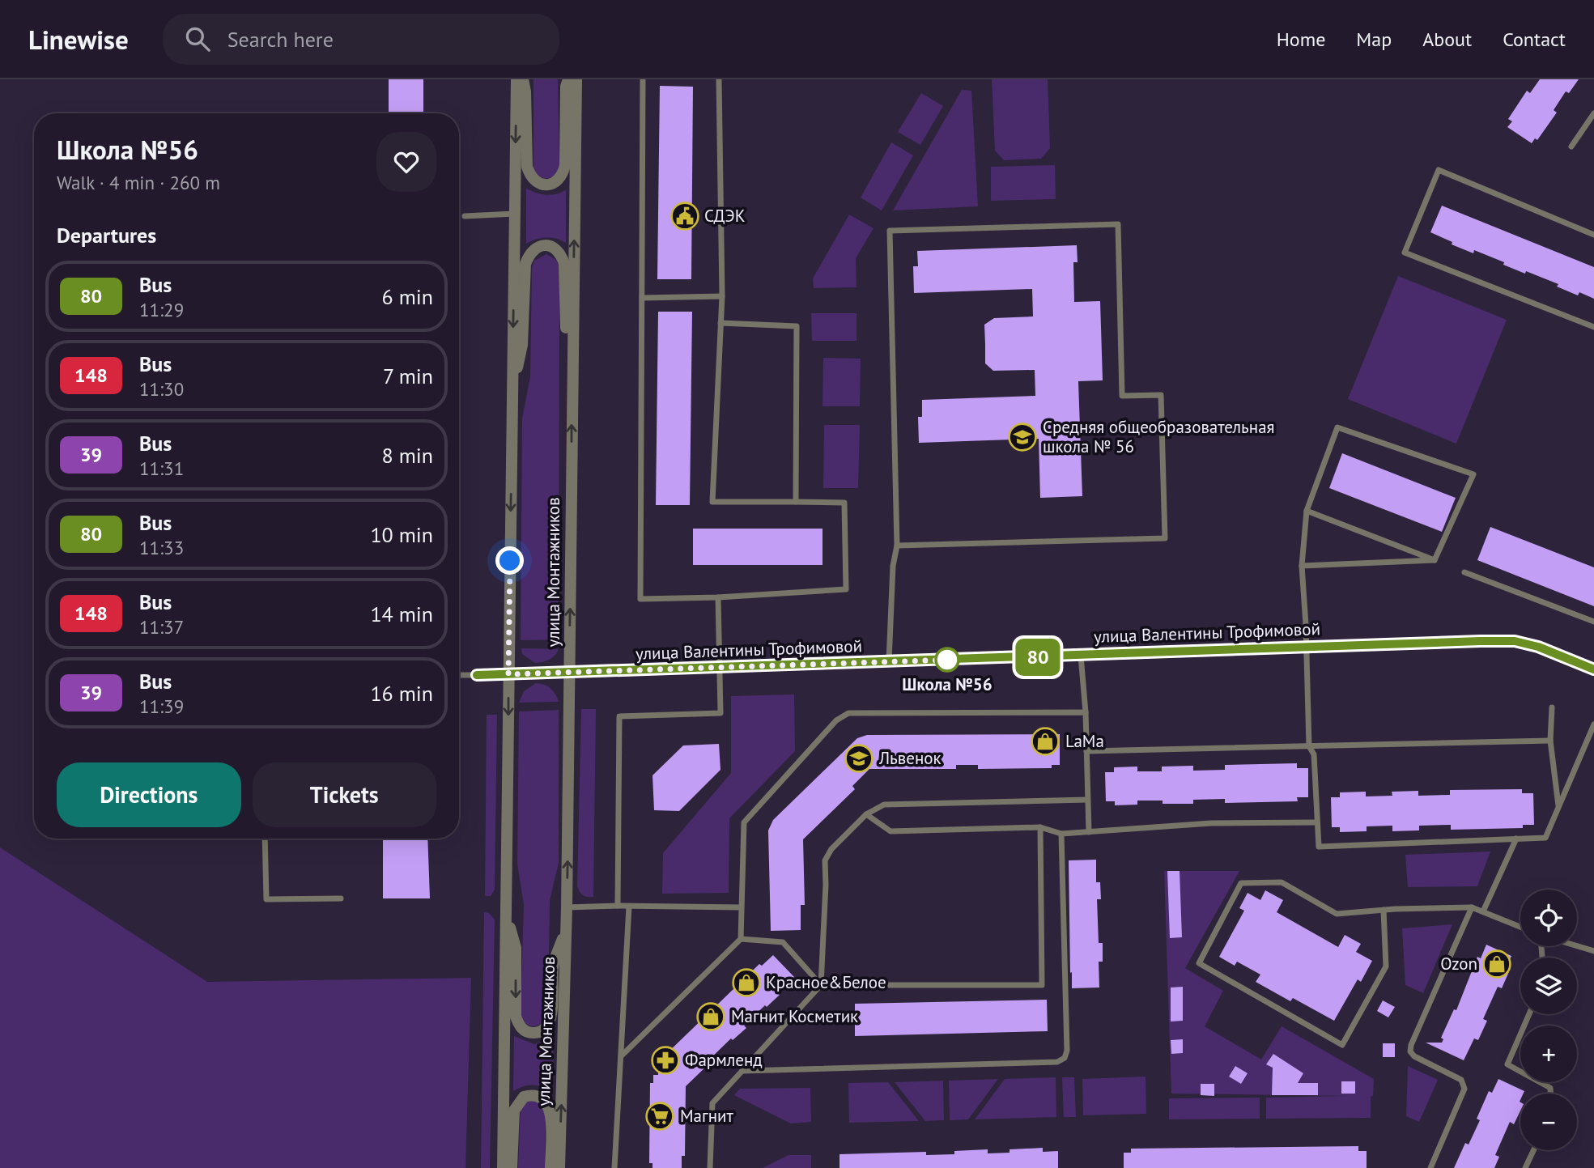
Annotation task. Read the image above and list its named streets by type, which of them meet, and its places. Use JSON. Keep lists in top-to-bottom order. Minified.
{"streets":{"street":["улица Монтажников","улица Валентины Трофимовой"]},"crossings":[["улица Монтажников","улица Валентины Трофимовой"]],"places":{"public building":["СДЭК"],"school or university":["Средняя общеобразовательная школа № 56","Львенок"],"other":["Школа №56"],"shop":["LaMa","Ozon","Красное&Белое","Магнит Косметик"],"pharmacy":["Фармленд"],"supermarket":["Магнит"]},"lines":["bus line 80"],"page":{"header":"Linewise","search":"Search here","nav":["Home","Map","About","Contact"],"on_map":"80","heading":[["Школа №56","Walk · 4 min · 260 m"],"Departures"],"list":[{"mark":"80","name":"Bus","note":"11:29","value":"6 min"},{"mark":"148","name":"Bus","note":"11:30","value":"7 min"},{"mark":"39","name":"Bus","note":"11:31","value":"8 min"},{"mark":"80","name":"Bus","note":"11:33","value":"10 min"},{"mark":"148","name":"Bus","note":"11:37","value":"14 min"},{"mark":"39","name":"Bus","note":"11:39","value":"16 min"}],"buttons":["Directions","Tickets"],"map_buttons":["+","−"]}}
